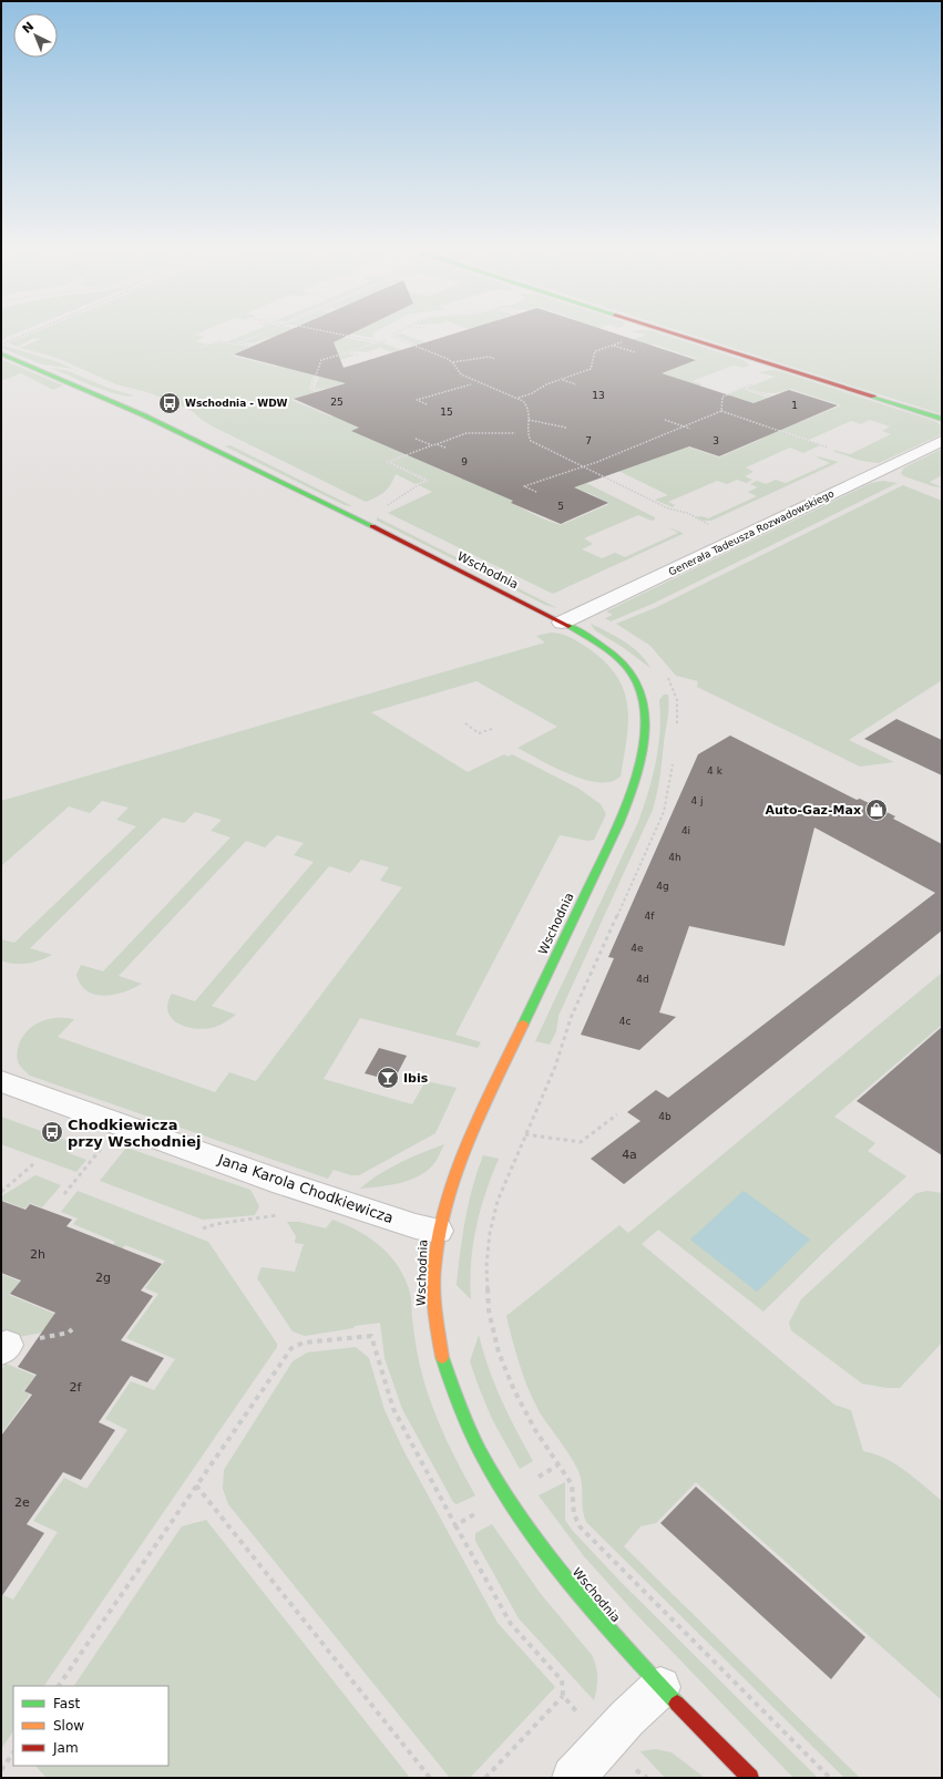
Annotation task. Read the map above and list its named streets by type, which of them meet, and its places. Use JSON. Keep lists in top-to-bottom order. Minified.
{"streets":{"street":["Generała Tadeusza Rozwadowskiego","Wschodnia","Jana Karola Chodkiewicza"]},"crossings":[["Generała Tadeusza Rozwadowskiego","Wschodnia"],["Wschodnia","Jana Karola Chodkiewicza"]],"places":{"bus stop":["Wschodnia - WDW","Chodkiewicza przy Wschodniej"],"shop":["Auto-Gaz-Max"],"bar":["Ibis"]},"house_numbers":["13","25","1","15","7","3","9","5","4 k","4 j","4i","4h","4g","4f","4e","4d","4c","4b","4a","2h","2g","2f","2e"],"legend":["Fast","Slow","Jam"],"north":"top left"}
